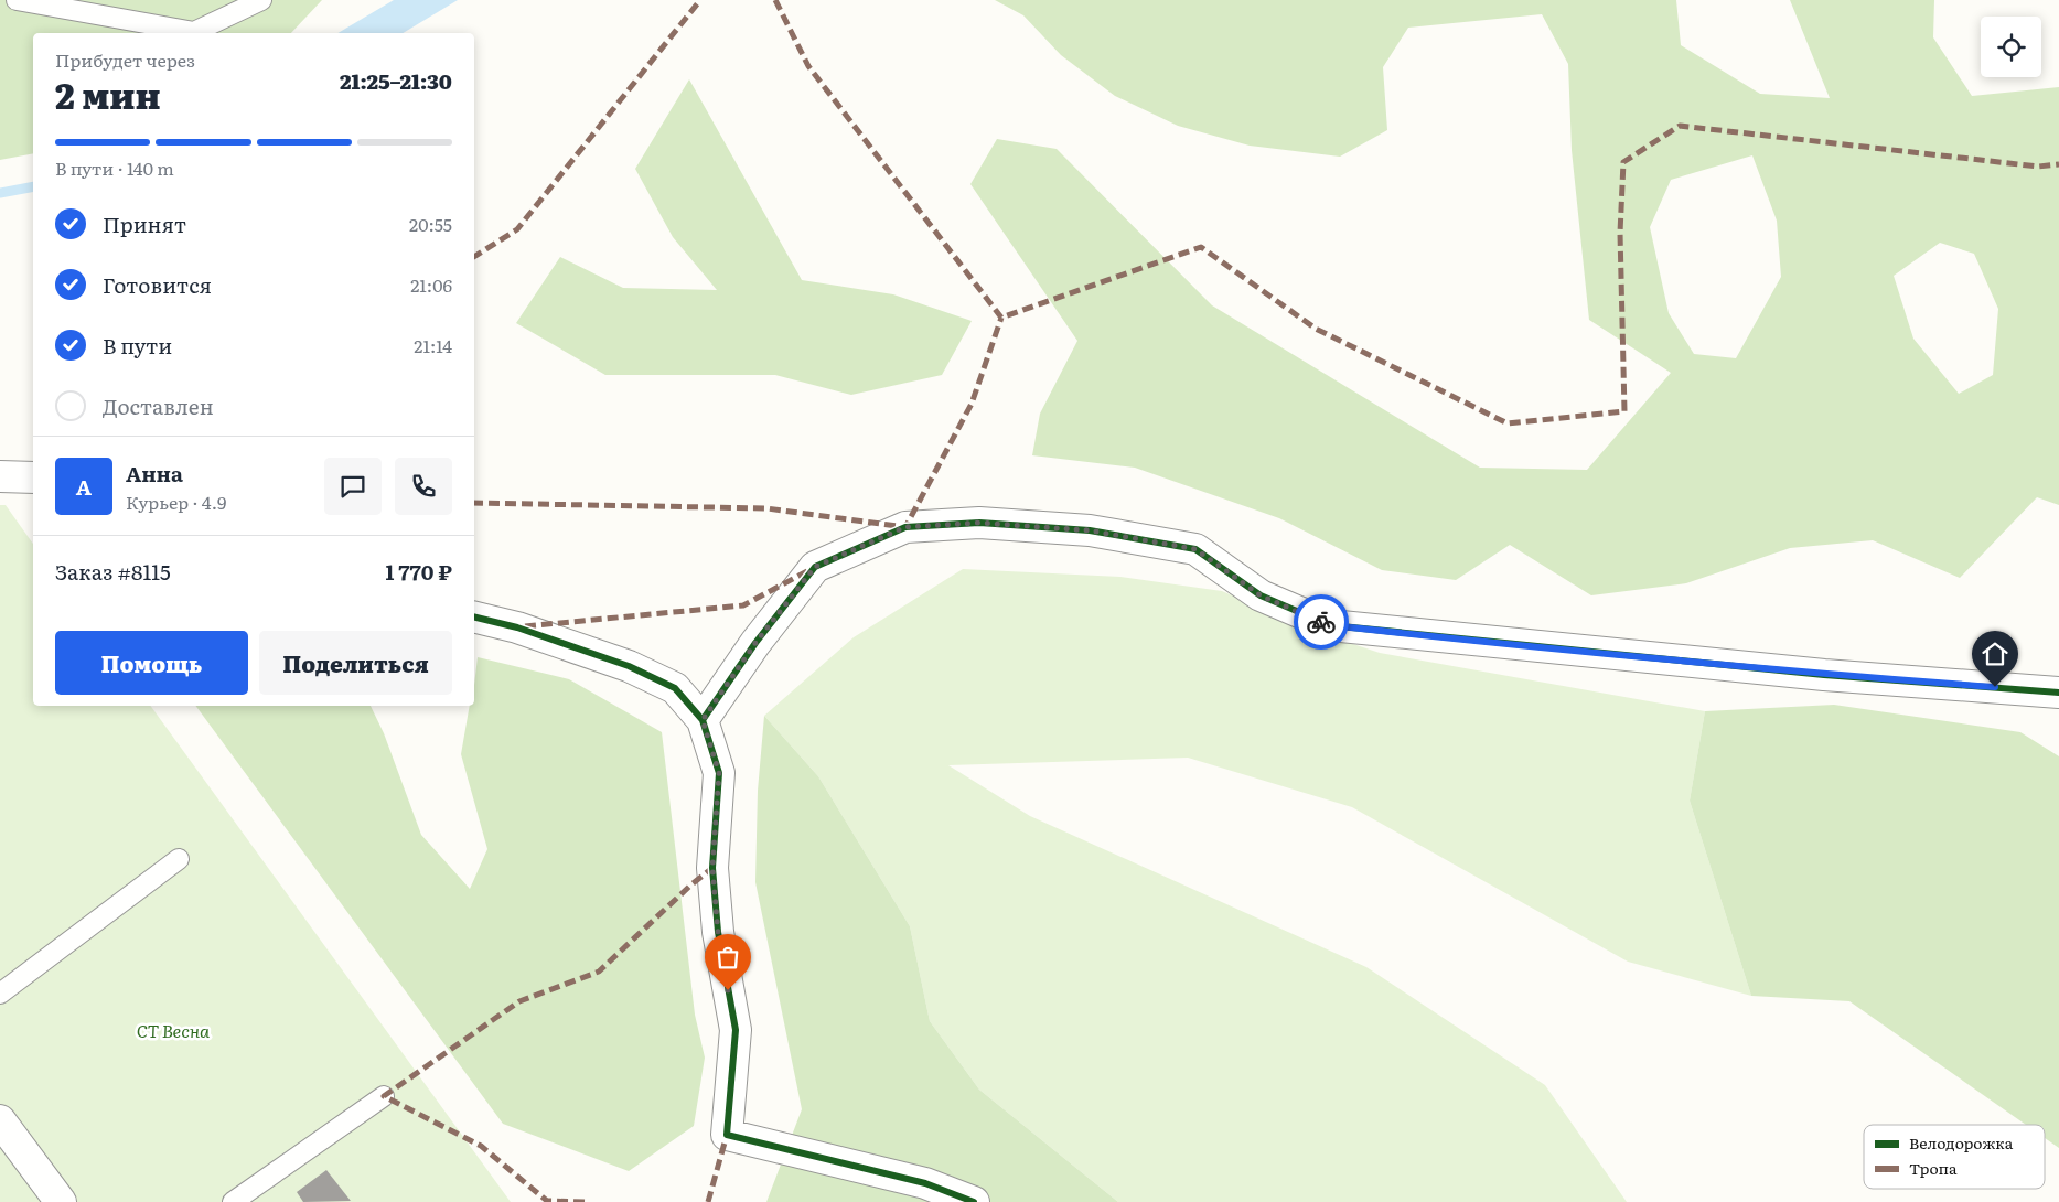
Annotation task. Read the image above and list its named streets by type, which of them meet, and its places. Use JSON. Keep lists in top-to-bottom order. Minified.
{"parks":["СТ Весна"],"legend":["Велодорожка","Тропа"],"page":{"heading":["2 мин","Прибудет через","21:25–21:30"],"panel":["Анна","Курьер · 4.9","Заказ #8115","1 770 ₽"],"bar":"В пути · 140 m","list":[["Принят","20:55"],["Готовится","21:06"],["В пути","21:14"],"Доставлен"],"round":"А","buttons":["Помощь","Поделиться"]}}
